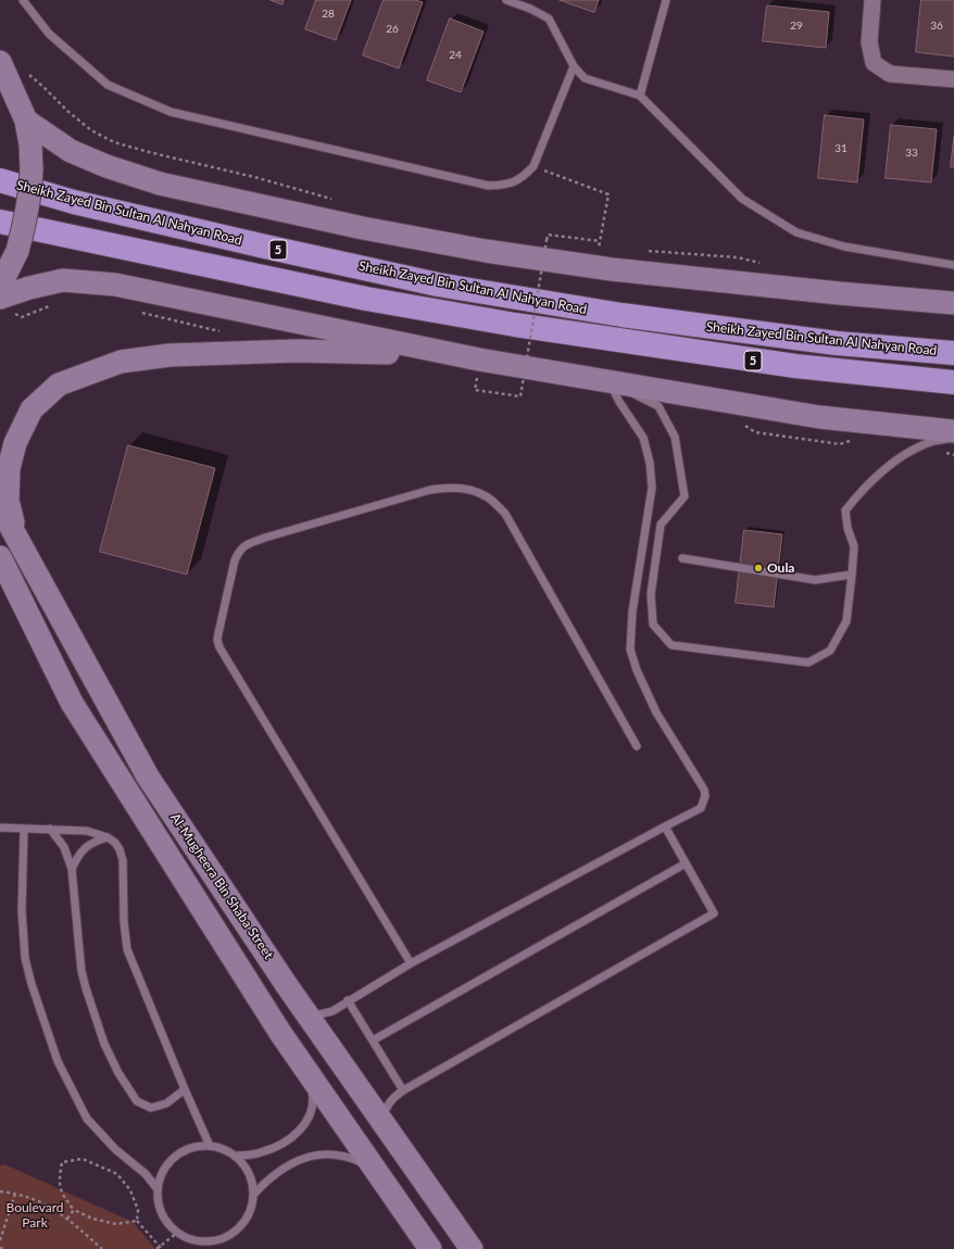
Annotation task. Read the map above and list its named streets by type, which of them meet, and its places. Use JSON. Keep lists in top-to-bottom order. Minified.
{"streets":{"highway":["Sheikh Zayed Bin Sultan Al Nahyan Road","5"],"main road":["Al-Mugheera Bin Shaba Street"]},"parks":["Boulevard Park"],"places":["Oula"],"house_numbers":["28","29","36","26","24","31","33"]}
